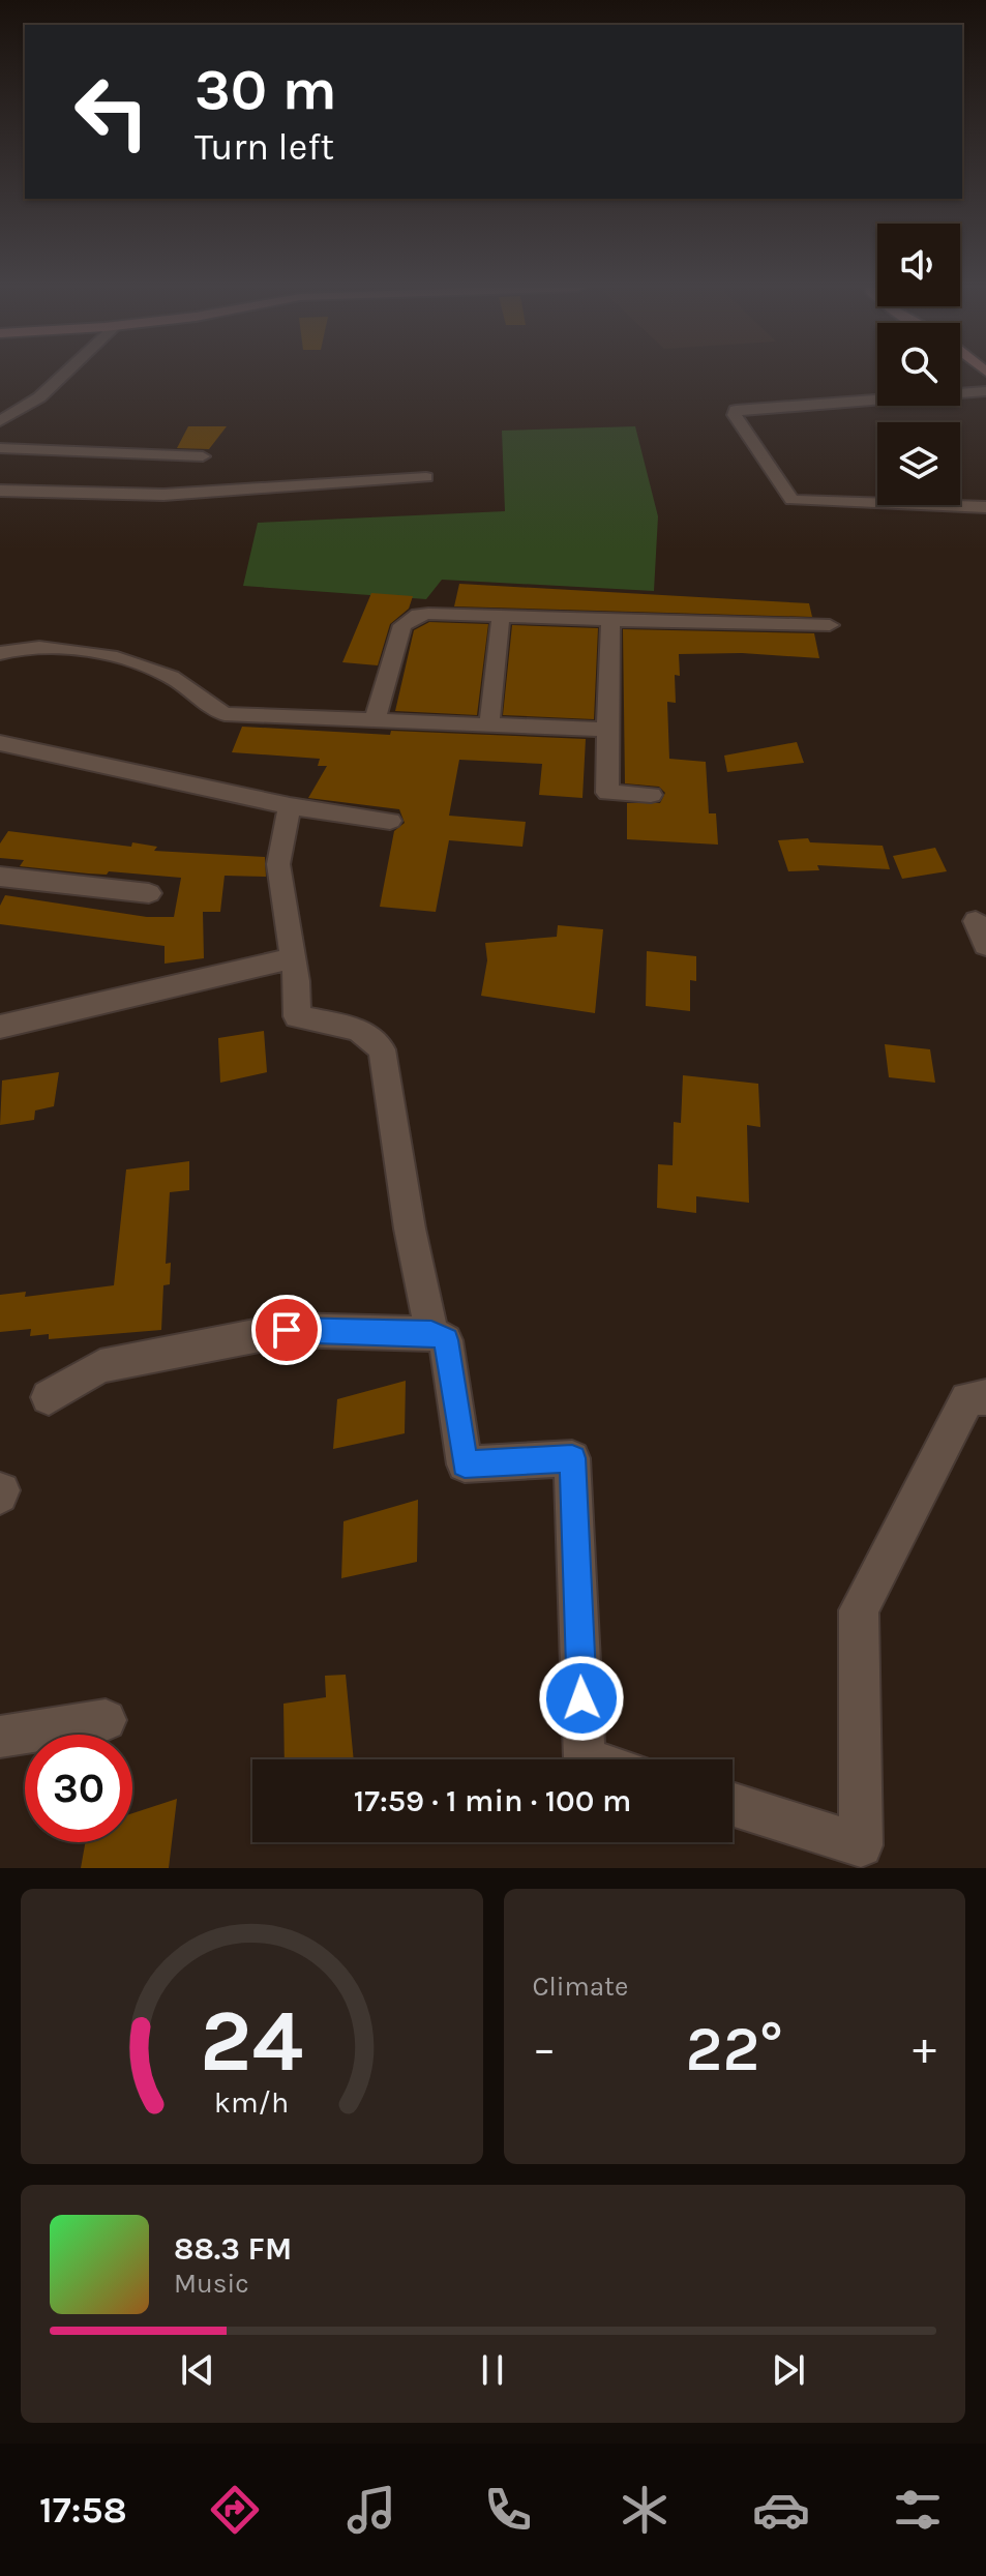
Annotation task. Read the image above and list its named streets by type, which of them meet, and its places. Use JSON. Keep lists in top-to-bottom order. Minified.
{"page":{"turn":["30 m","Turn left"],"limit":"30","trip":"17:59 · 1 min · 100 m","tile":"Climate","heat":["−","22°","+"],"song":["88.3 FM","Music"],"tabs":"17:58","gauge":["24","km/h"]}}
